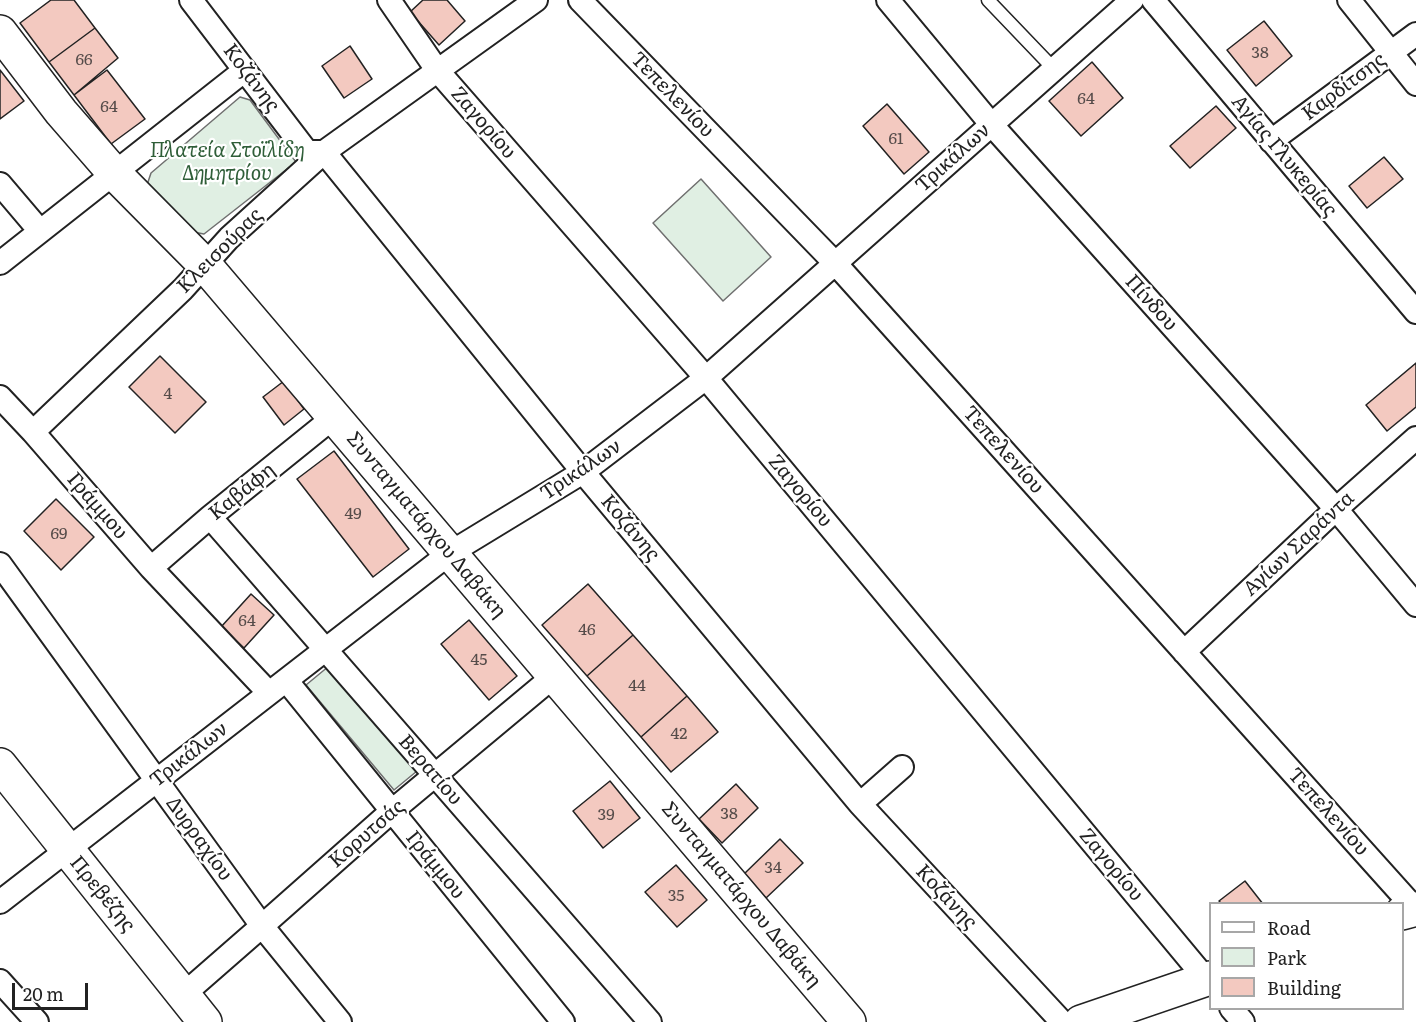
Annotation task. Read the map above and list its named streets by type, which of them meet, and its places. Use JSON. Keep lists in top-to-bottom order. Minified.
{"streets":{"street":["Κοζάνης","Καρδίτσης","Τεπελενίου","Ζαγορίου","Αγίας Γλυκερίας","Τρικάλων","Κλεισούρας","Πίνδου","Καβάφη","Γράμμου","Συνταγματάρχου Δαβάκη","Αγίων Σαράντα","Βερατίου","Κορυτσάς","Δυρραχίου","Πρεβέζης"]},"crossings":[["Κοζάνης","Τρικάλων"],["Κοζάνης","Κλεισούρας"],["Καρδίτσης","Αγίας Γλυκερίας"],["Τεπελενίου","Τρικάλων"],["Τεπελενίου","Αγίων Σαράντα"],["Ζαγορίου","Τρικάλων"],["Ζαγορίου","Κλεισούρας"],["Τρικάλων","Πίνδου"],["Τρικάλων","Γράμμου"],["Τρικάλων","Συνταγματάρχου Δαβάκη"],["Τρικάλων","Βερατίου"],["Τρικάλων","Δυρραχίου"],["Τρικάλων","Πρεβέζης"],["Κλεισούρας","Γράμμου"],["Κλεισούρας","Συνταγματάρχου Δαβάκη"],["Πίνδου","Αγίων Σαράντα"],["Καβάφη","Γράμμου"],["Καβάφη","Συνταγματάρχου Δαβάκη"],["Καβάφη","Βερατίου"],["Γράμμου","Κορυτσάς"],["Συνταγματάρχου Δαβάκη","Κορυτσάς"],["Βερατίου","Κορυτσάς"],["Κορυτσάς","Δυρραχίου"],["Κορυτσάς","Πρεβέζης"]],"parks":["Πλατεία Στοϊλίδη Δημητρίου"],"house_numbers":["38","66","64","64","61","4","49","69","64","46","45","44","42","38","39","34","35"],"legend":["Road","Park","Building"],"scale_bar":"20 m"}
